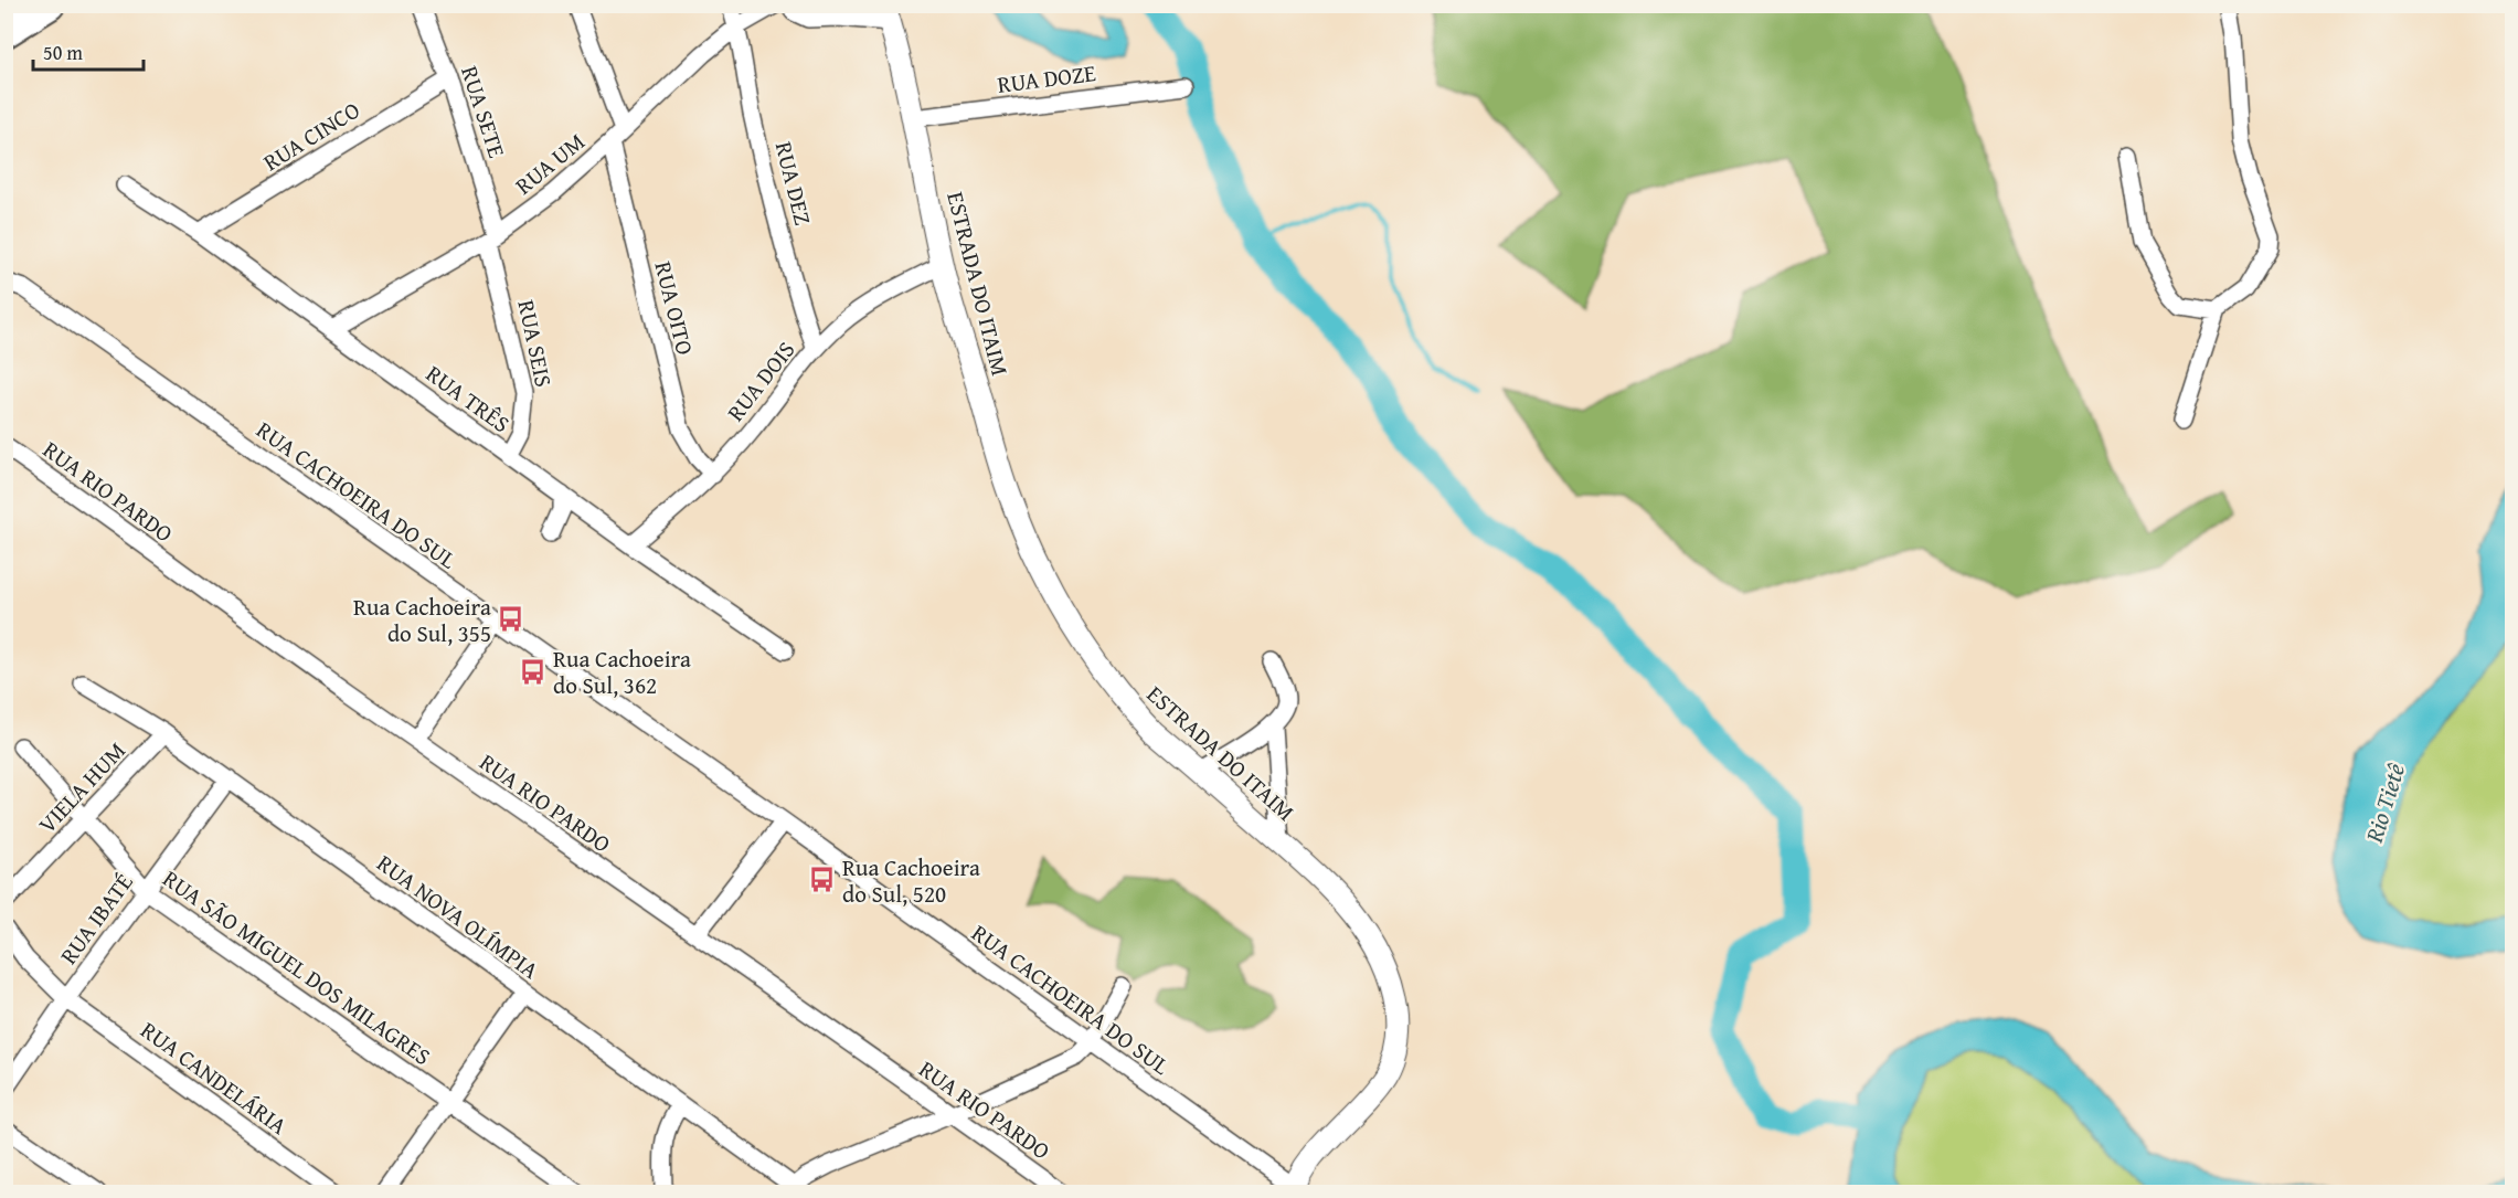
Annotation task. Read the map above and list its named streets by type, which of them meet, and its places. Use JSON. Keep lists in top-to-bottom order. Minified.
{"streets":{"street":["RUA DOZE","RUA SETE","RUA CINCO","RUA UM","RUA DEZ","ESTRADA DO ITAIM","RUA OITO","RUA SEIS","RUA DOIS","RUA TRÊS","RUA RIO PARDO","RUA CACHOEIRA DO SUL","VIELA HUM","RUA NOVA OLÍMPIA","RUA IBATÉ","RUA SÃO MIGUEL DOS MILAGRES","RUA CANDELÁRIA"]},"crossings":[["RUA DOZE","ESTRADA DO ITAIM"],["RUA SETE","RUA CINCO"],["RUA SETE","RUA UM"],["RUA SETE","RUA SEIS"],["RUA CINCO","RUA TRÊS"],["RUA UM","RUA DEZ"],["RUA UM","RUA OITO"],["RUA UM","RUA SEIS"],["RUA UM","RUA TRÊS"],["RUA DEZ","RUA DOIS"],["ESTRADA DO ITAIM","RUA DOIS"],["ESTRADA DO ITAIM","RUA CACHOEIRA DO SUL"],["RUA OITO","RUA DOIS"],["RUA SEIS","RUA TRÊS"],["RUA DOIS","RUA TRÊS"],["VIELA HUM","RUA NOVA OLÍMPIA"],["VIELA HUM","RUA SÃO MIGUEL DOS MILAGRES"],["RUA NOVA OLÍMPIA","RUA IBATÉ"],["RUA IBATÉ","RUA SÃO MIGUEL DOS MILAGRES"],["RUA IBATÉ","RUA CANDELÁRIA"]],"water":["Rio Tietê"],"places":{"bus stop":["Rua Cachoeira do Sul, 355","Rua Cachoeira do Sul, 362","Rua Cachoeira do Sul, 520"]},"scale_bar":"50 m"}
